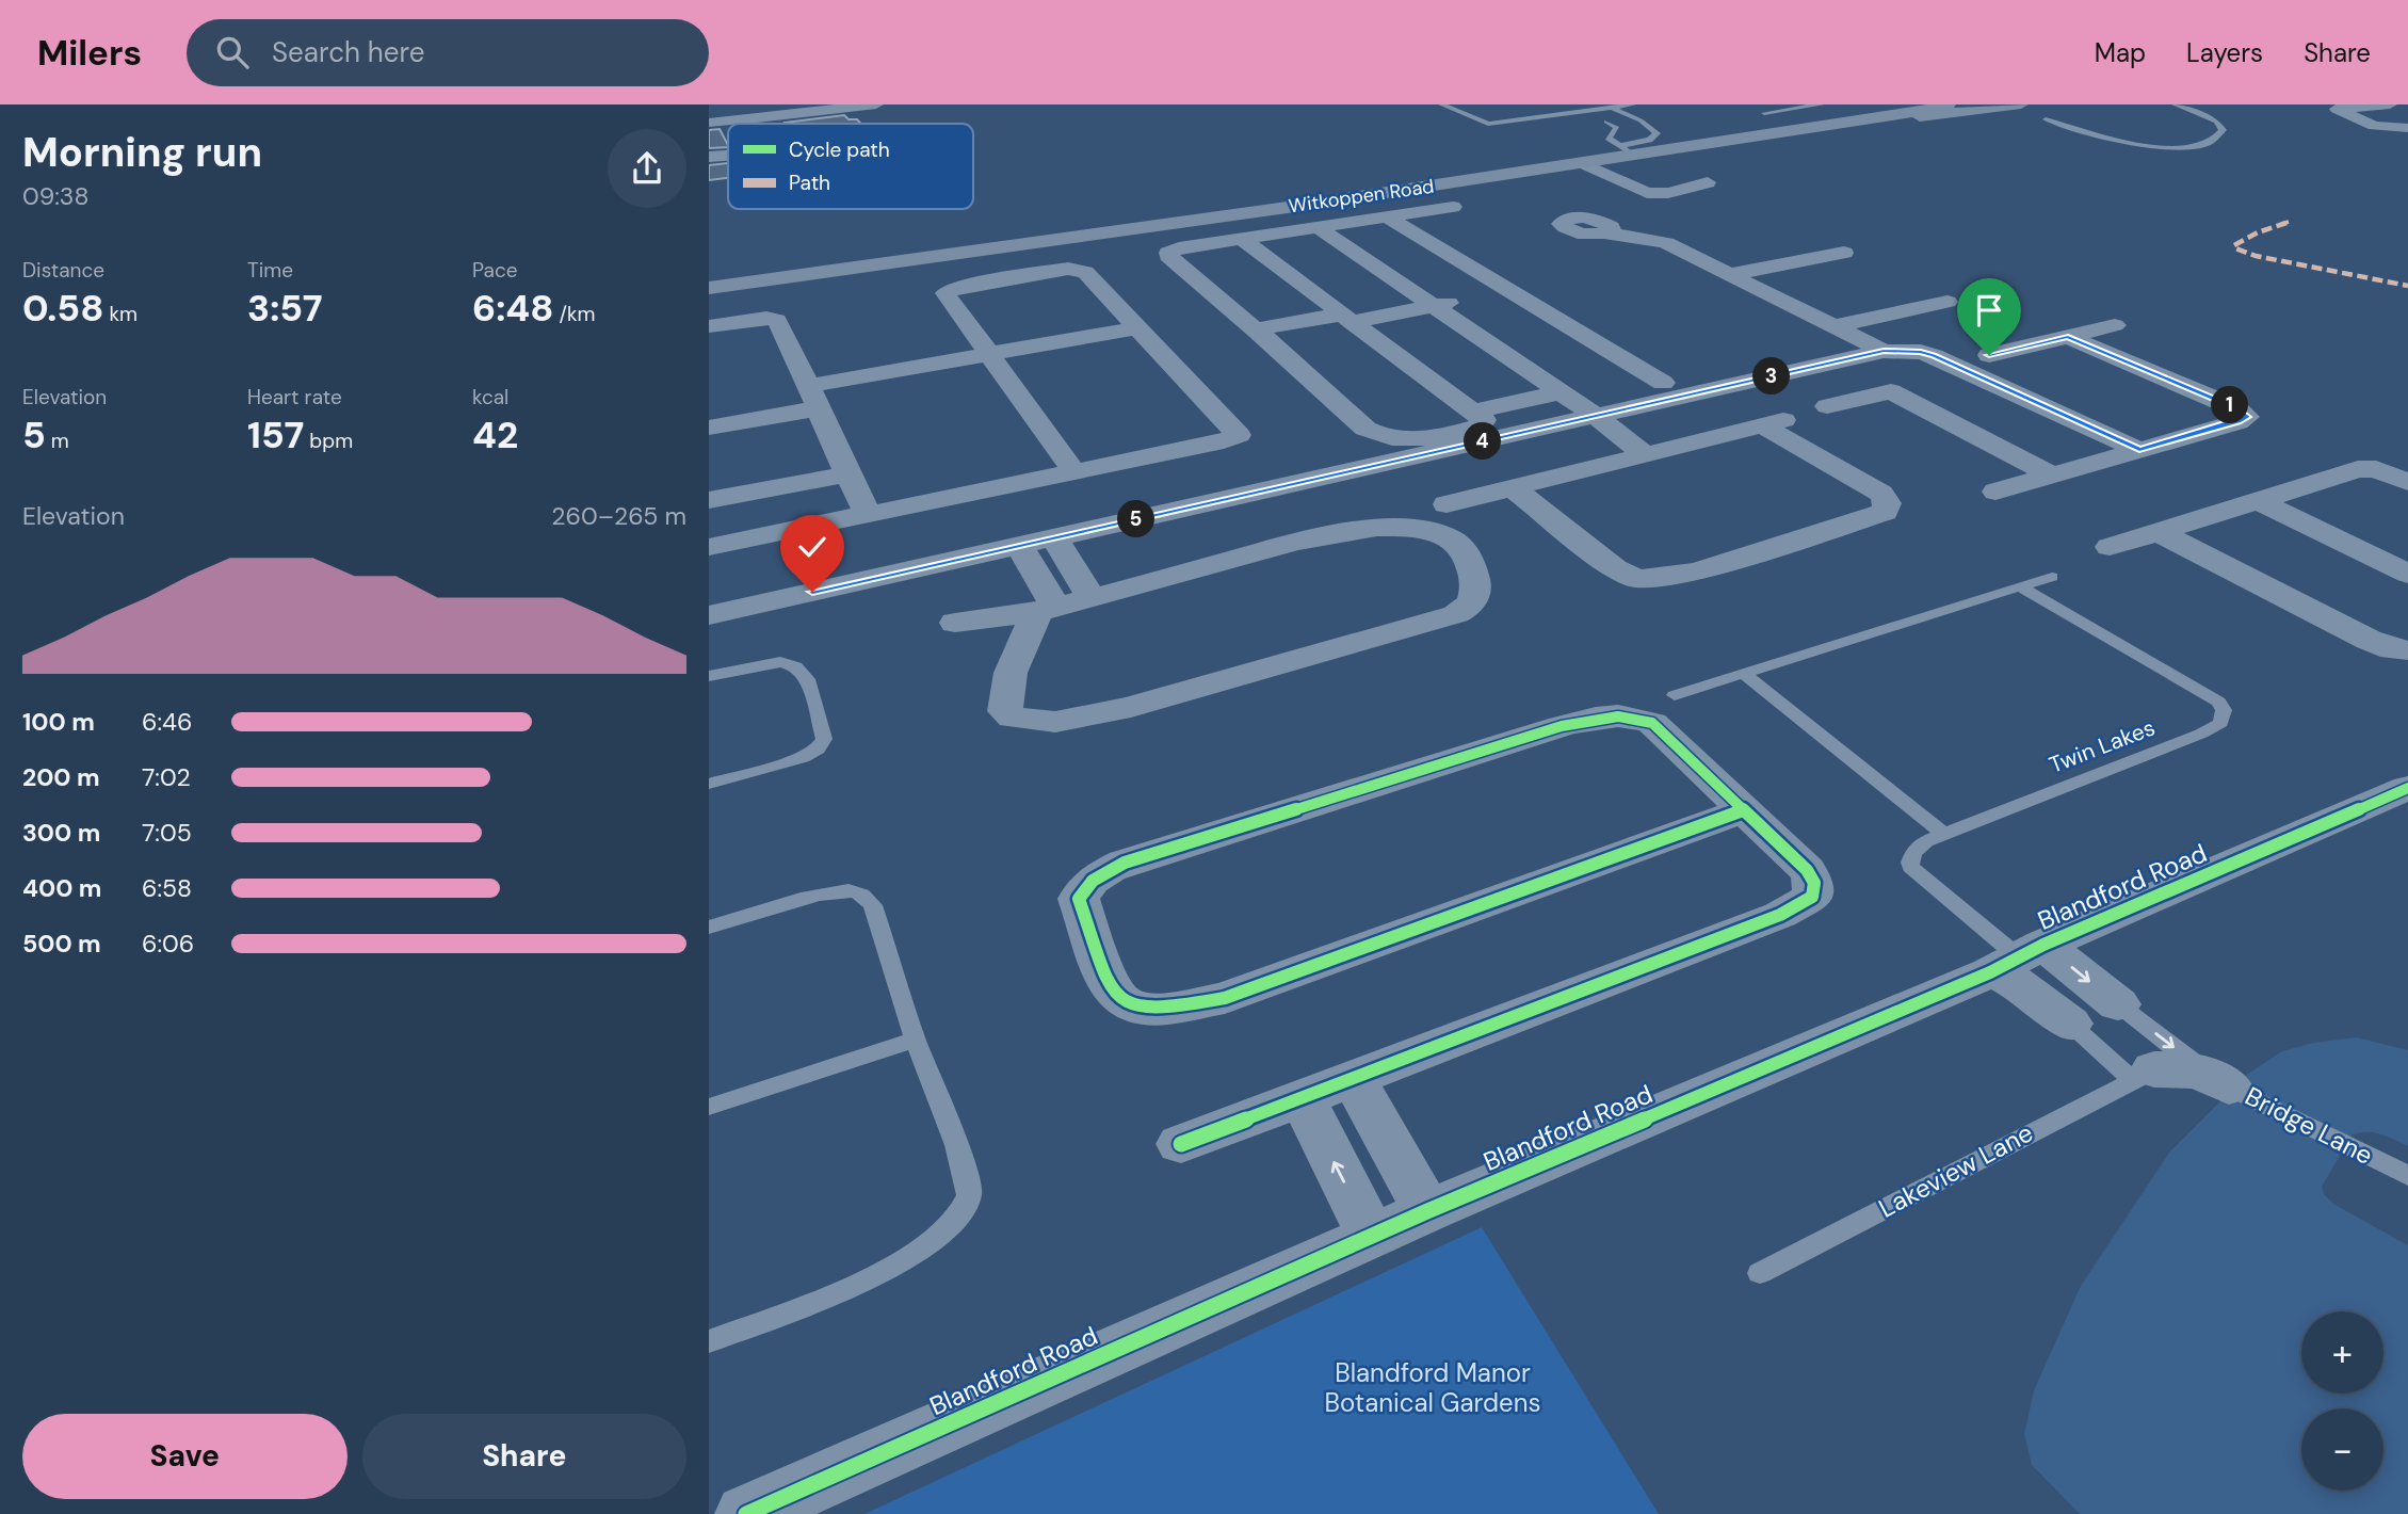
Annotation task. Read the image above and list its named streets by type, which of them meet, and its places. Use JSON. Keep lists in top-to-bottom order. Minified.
{"streets":{"main road":["Witkoppen Road"],"street":["Blandford Road","Bridge Lane"],"lane":["Twin Lakes","Lakeview Lane"]},"crossings":[["Twin Lakes","Blandford Road"],["Twin Lakes","Bridge Lane"],["Blandford Road","Bridge Lane"],["Bridge Lane","Lakeview Lane"]],"one_way":["Bridge Lane"],"parks":["Blandford Manor Botanical Gardens"],"legend":["Cycle path","Path"],"page":{"header":"Milers","search":"Search here","nav":["Map","Layers","Share"],"heading":["Morning run","09:38"],"stats":[["Distance","0.58 km"],["Time","3:57"],["Pace","6:48 /km"],["Elevation","5 m"],["Heart rate","157 bpm"],["kcal","42"]],"pins":["3","1","4","5"],"chart":["Elevation","260–265 m"],"list":[{"name":"100 m","note":"6:46"},{"name":"200 m","note":"7:02"},{"name":"300 m","note":"7:05"},{"name":"400 m","note":"6:58"},{"name":"500 m","note":"6:06"}],"map_buttons":["+","−"],"buttons":["Save","Share"]}}
